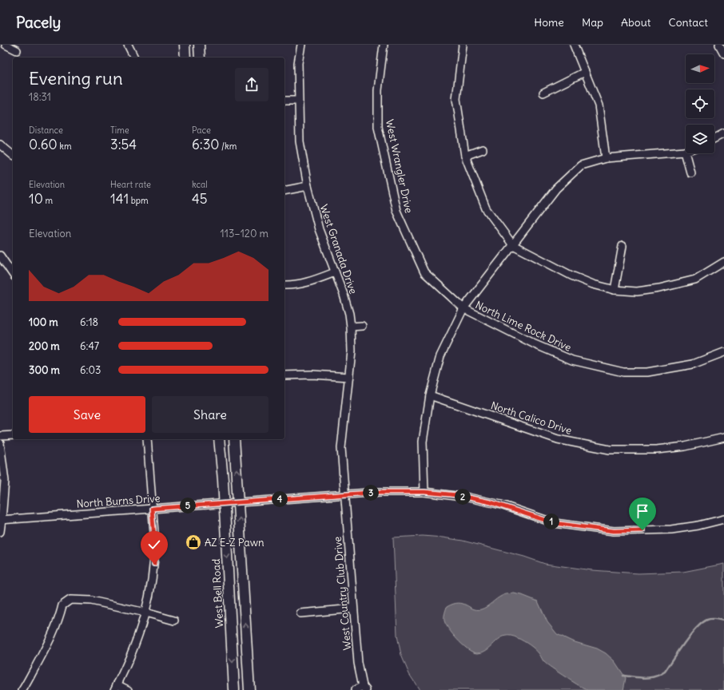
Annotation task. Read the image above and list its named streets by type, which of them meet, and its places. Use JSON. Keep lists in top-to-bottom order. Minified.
{"streets":{"main road":["West Bell Road"],"street":["West Wrangler Drive","West Granada Drive","North Lime Rock Drive","North Calico Drive","North Burns Drive","West Country Club Drive"]},"crossings":[["West Wrangler Drive","North Lime Rock Drive"],["West Granada Drive","North Burns Drive"],["West Granada Drive","West Country Club Drive"],["North Burns Drive","West Bell Road"],["North Burns Drive","West Country Club Drive"]],"places":{"shop":["AZ E-Z Pawn"]},"north":"right","page":{"header":"Pacely","nav":["Home","Map","About","Contact"],"heading":["Evening run","18:31"],"stats":[["Distance","0.60 km"],["Time","3:54"],["Pace","6:30 /km"],["Elevation","10 m"],["Heart rate","141 bpm"],["kcal","45"]],"chart":["Elevation","113–120 m"],"list":[{"name":"100 m","note":"6:18"},{"name":"200 m","note":"6:47"},{"name":"300 m","note":"6:03"}],"buttons":["Save","Share"],"pins":["3","2","4","5","1"]}}
